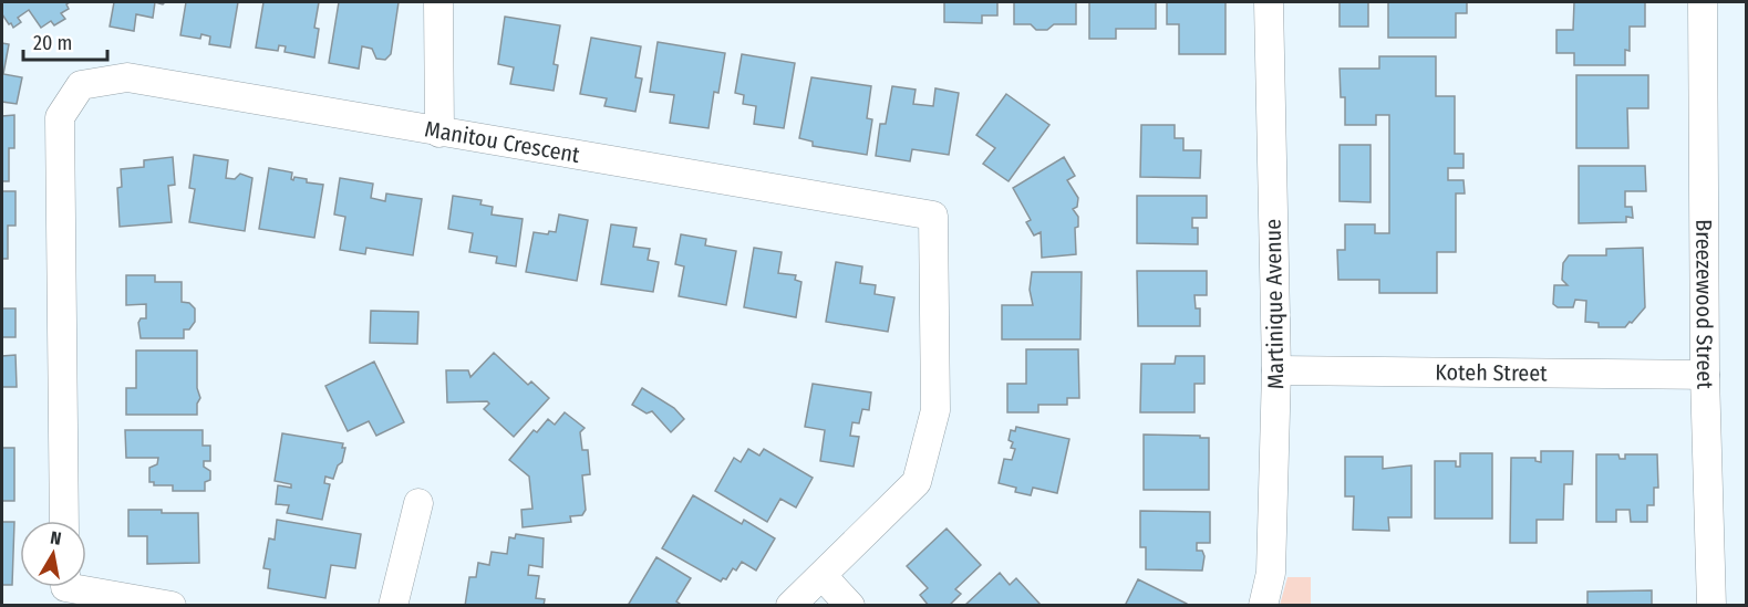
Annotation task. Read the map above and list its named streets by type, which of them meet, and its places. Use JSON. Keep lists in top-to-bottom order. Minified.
{"streets":{"street":["Manitou Crescent","Martinique Avenue","Breezewood Street","Koteh Street"]},"crossings":[["Martinique Avenue","Koteh Street"],["Breezewood Street","Koteh Street"]],"scale_bar":"20 m","north":"top"}
